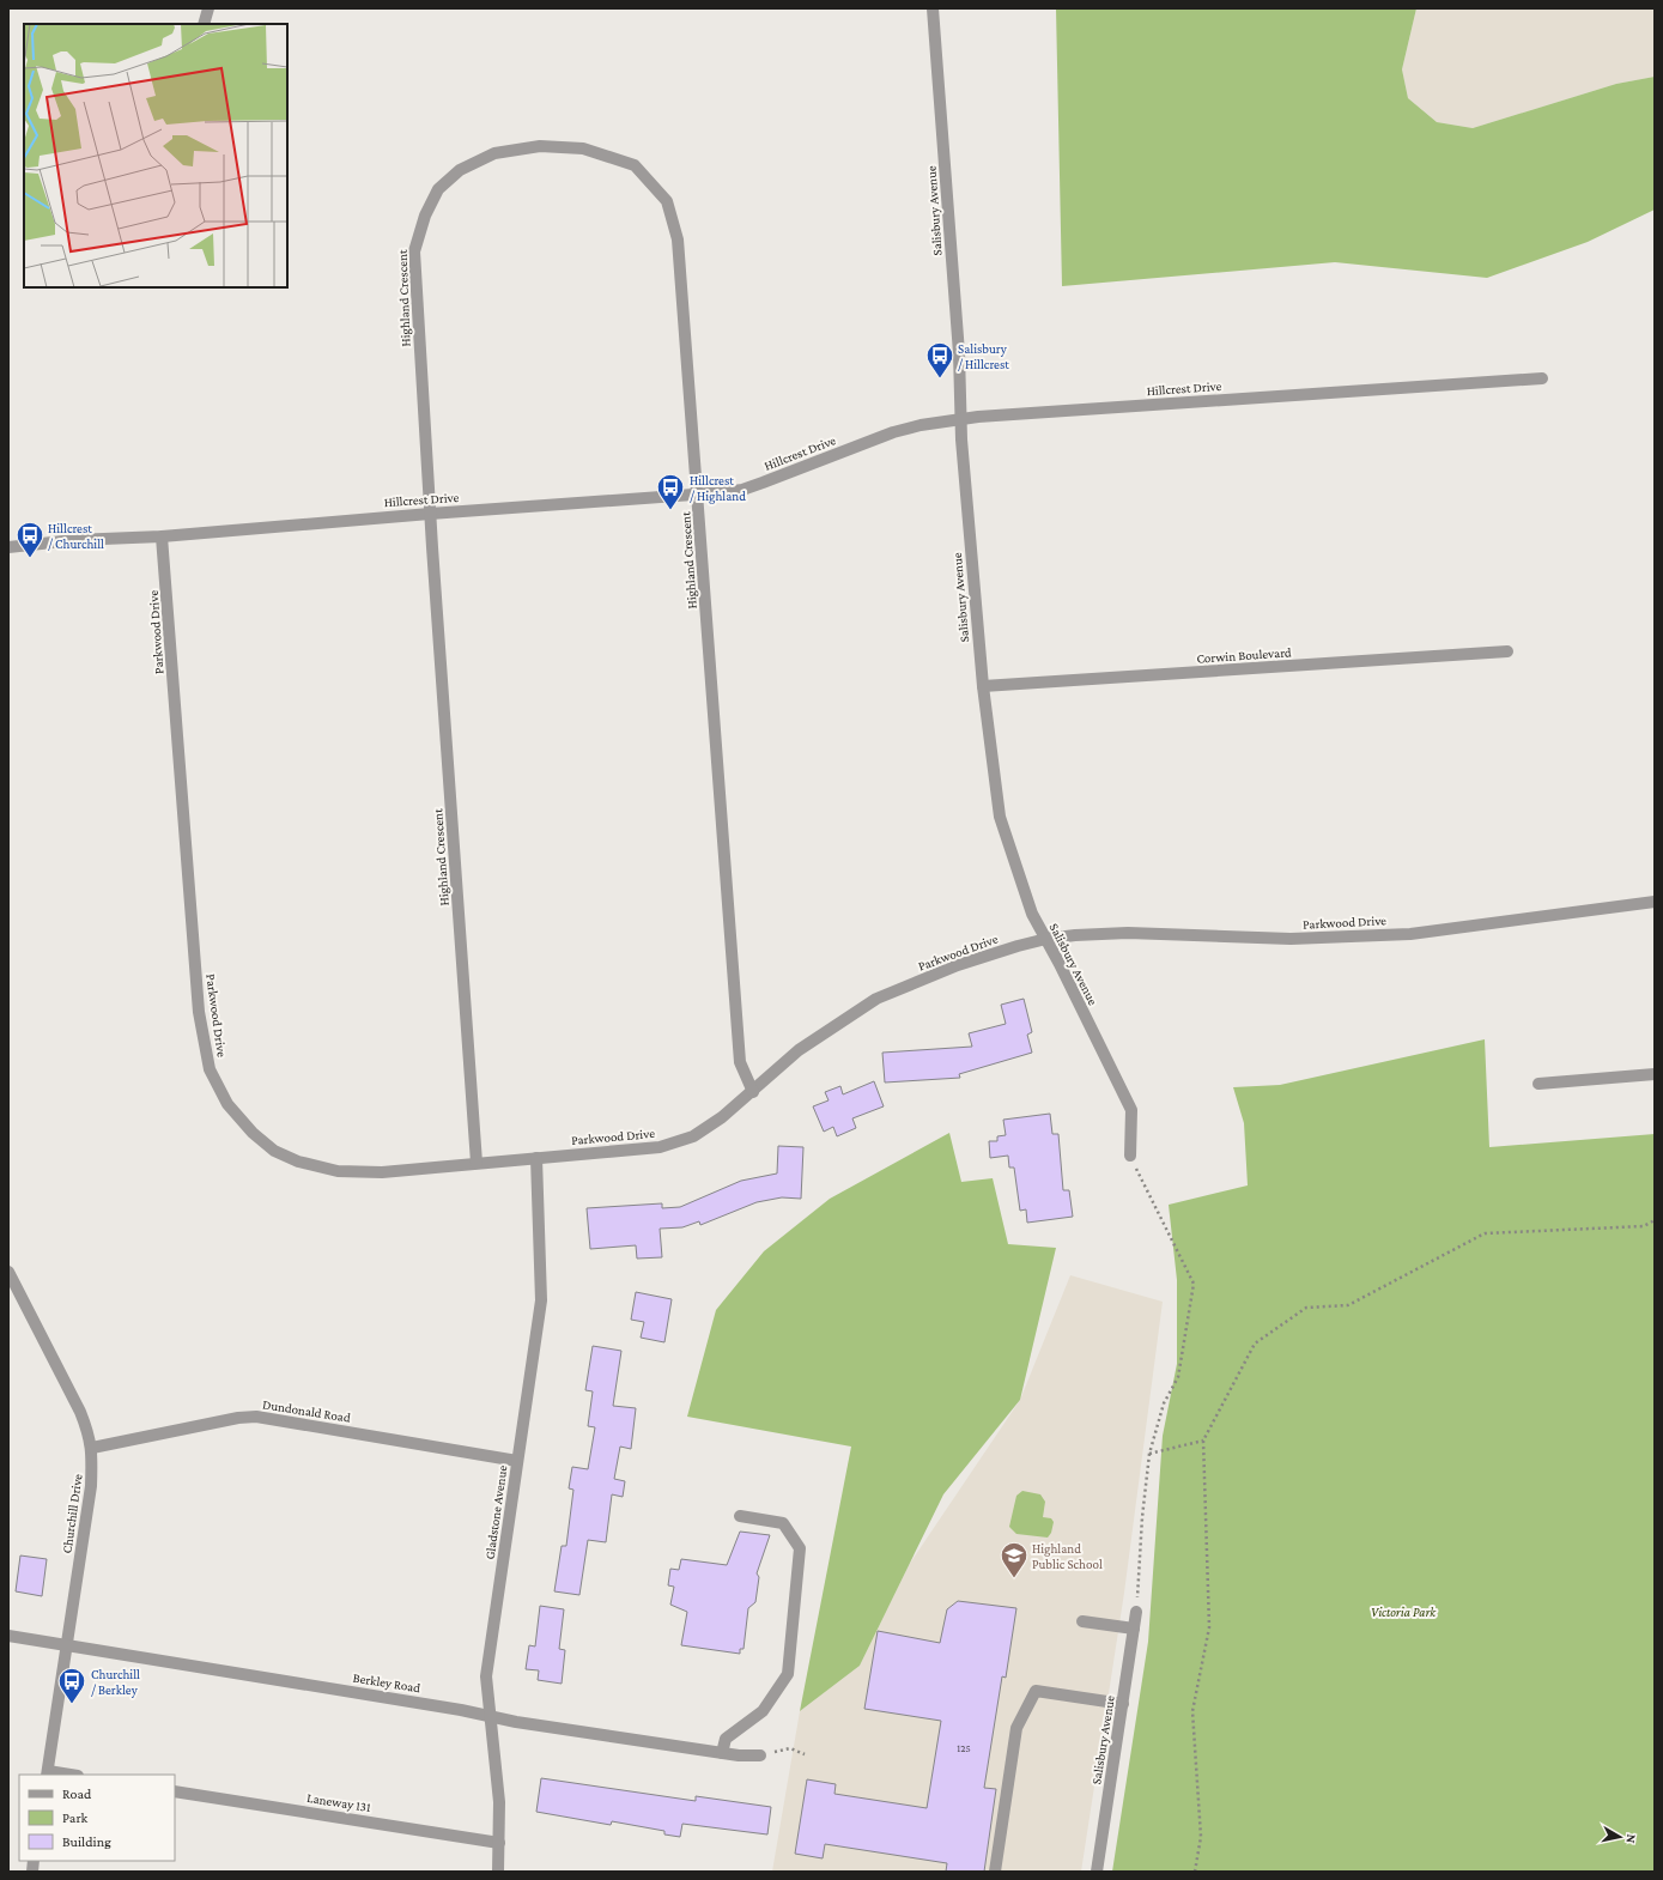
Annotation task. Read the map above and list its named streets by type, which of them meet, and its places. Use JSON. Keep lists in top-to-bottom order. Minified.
{"streets":{"street":["Salisbury Avenue","Highland Crescent","Hillcrest Drive","Parkwood Drive","Corwin Boulevard","Dundonald Road","Gladstone Avenue","Churchill Drive","Berkley Road","Laneway 131"]},"crossings":[["Salisbury Avenue","Hillcrest Drive"],["Salisbury Avenue","Parkwood Drive"],["Salisbury Avenue","Corwin Boulevard"],["Highland Crescent","Hillcrest Drive"],["Highland Crescent","Parkwood Drive"],["Hillcrest Drive","Parkwood Drive"],["Parkwood Drive","Gladstone Avenue"],["Dundonald Road","Gladstone Avenue"],["Dundonald Road","Churchill Drive"],["Gladstone Avenue","Berkley Road"],["Gladstone Avenue","Laneway 131"],["Churchill Drive","Berkley Road"]],"parks":["Victoria Park"],"places":{"bus stop":["Salisbury / Hillcrest","Hillcrest / Highland","Hillcrest / Churchill","Churchill / Berkley"],"school or university":["Highland Public School"]},"house_numbers":["125"],"legend":["Road","Park","Building"],"north":"right"}
